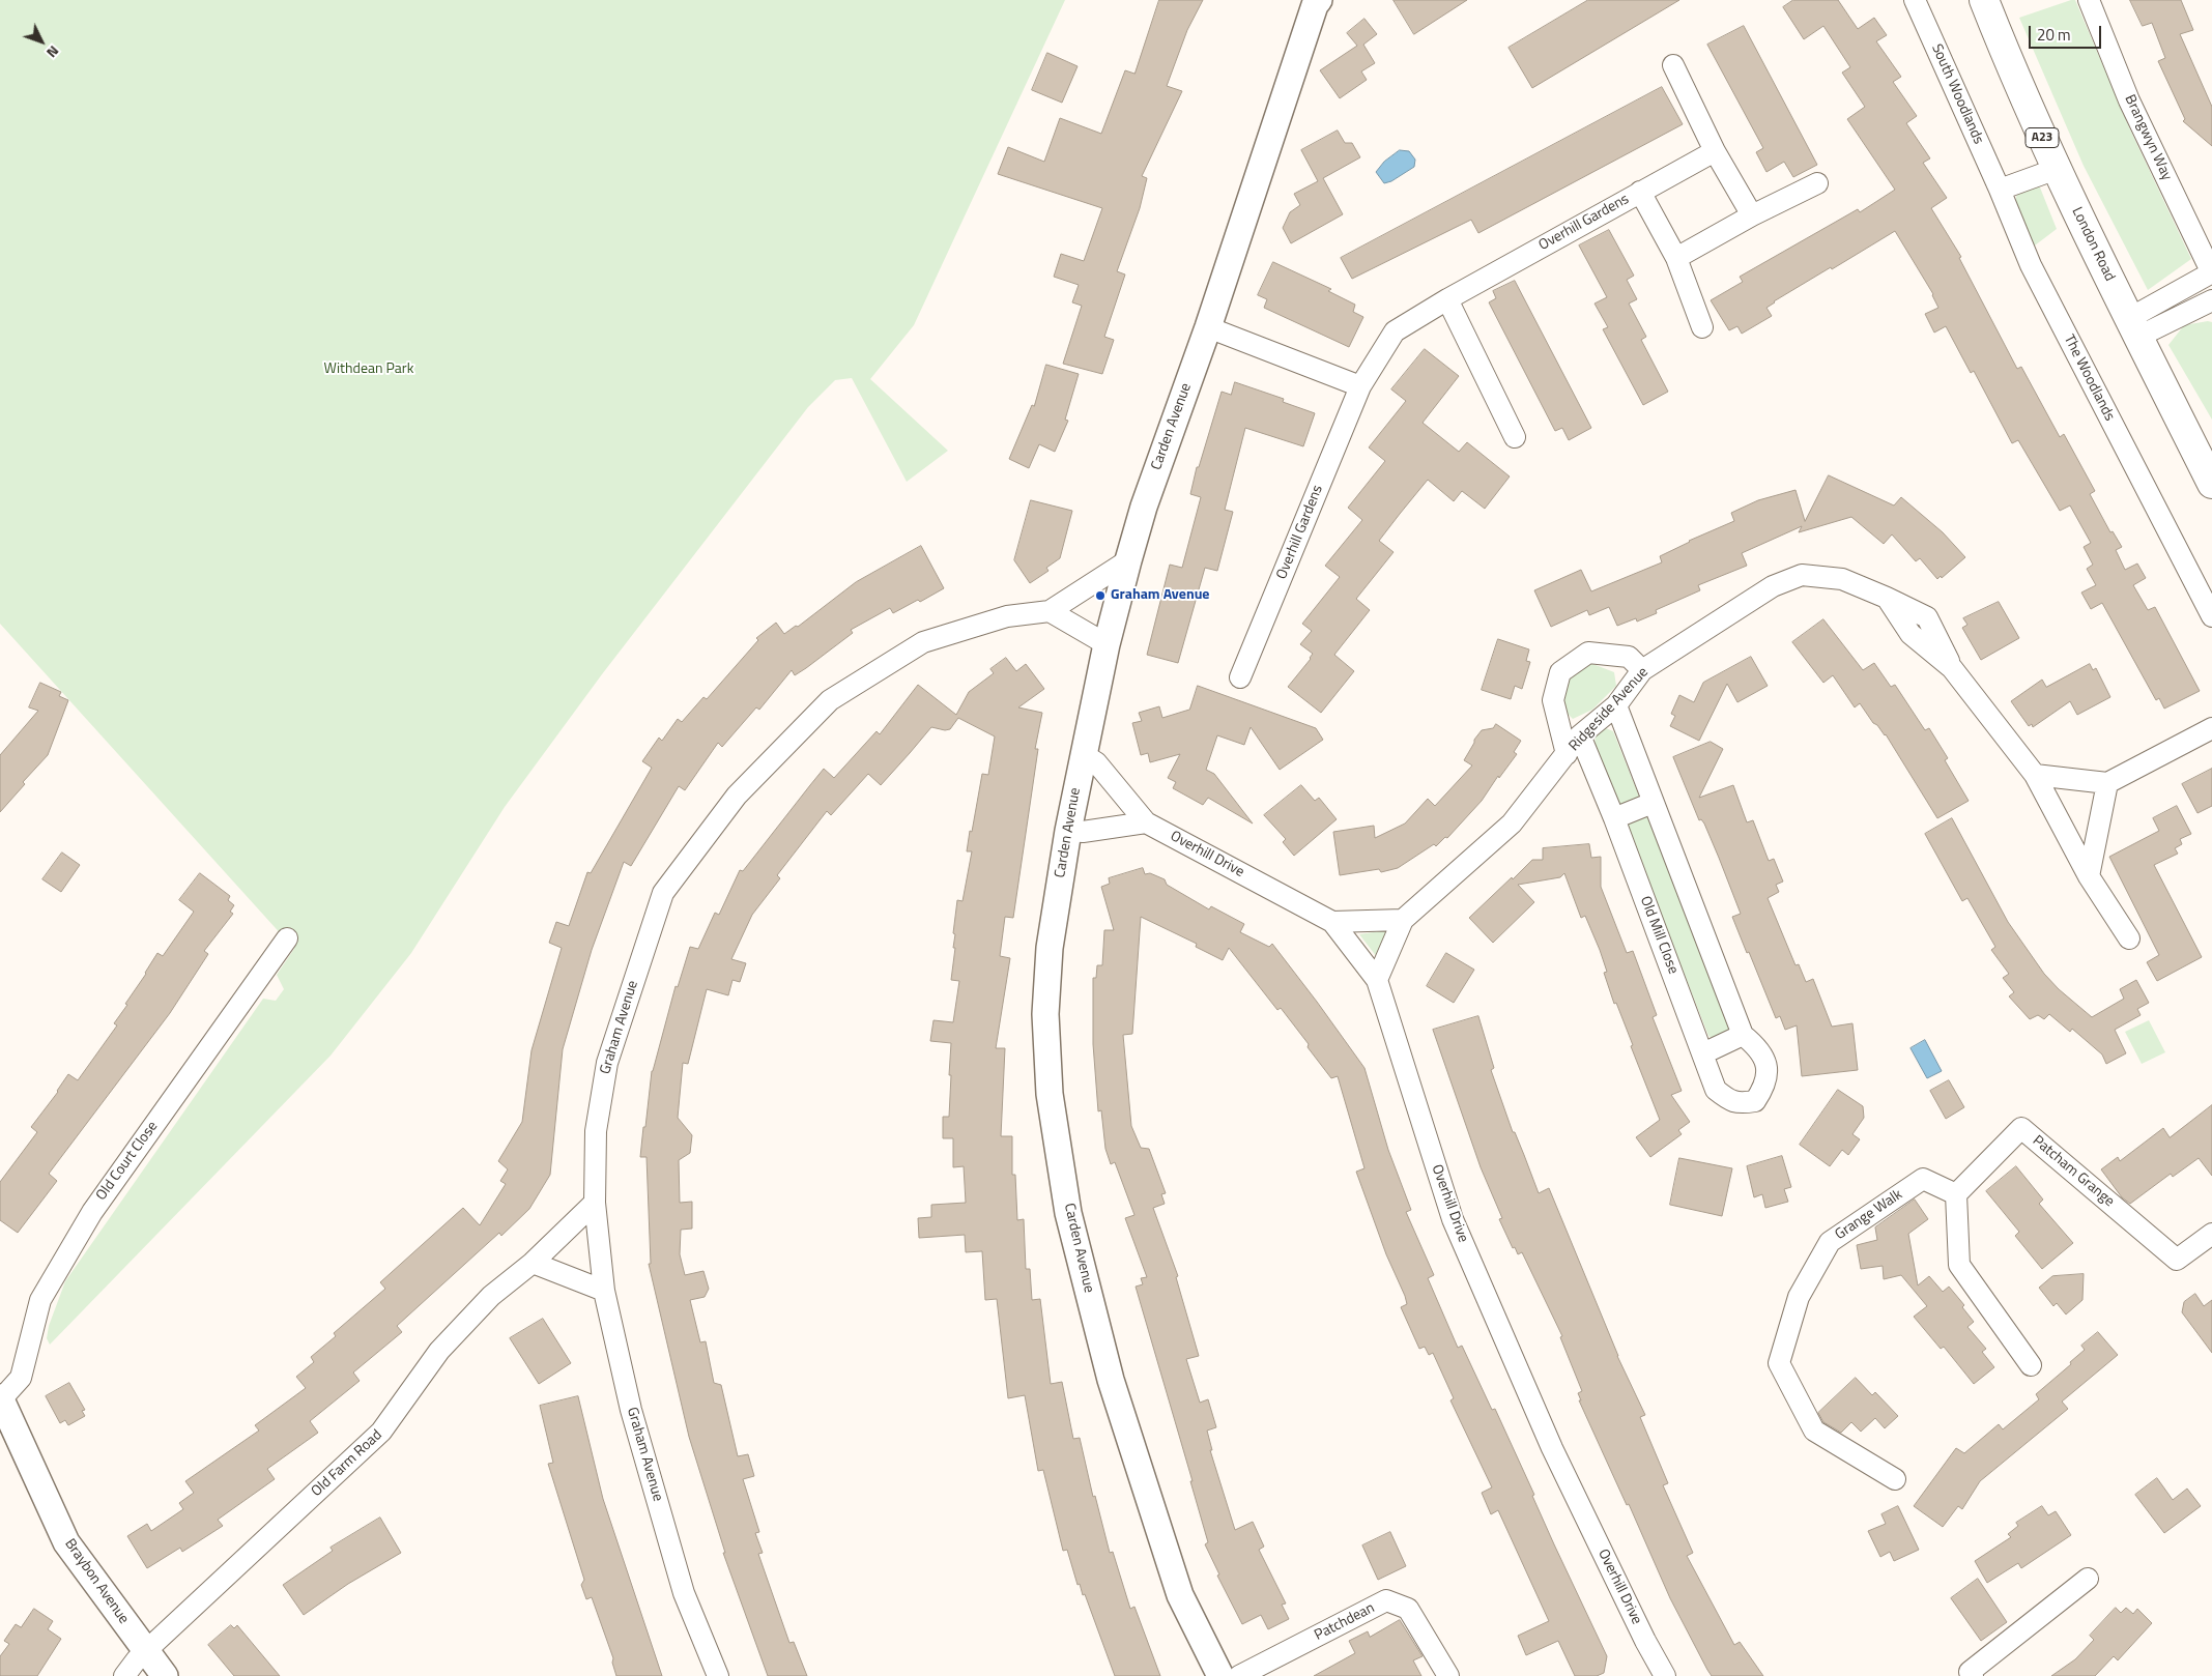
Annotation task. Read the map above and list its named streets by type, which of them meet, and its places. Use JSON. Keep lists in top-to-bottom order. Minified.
{"streets":{"highway":["A23","London Road"],"street":["South Woodlands","Brangwyn Way","Overhill Gardens","The Woodlands","Carden Avenue","Ridgeside Avenue","Overhill Drive","Old Mill Close","Graham Avenue","Old Court Close","Patcham Grange","Grange Walk","Old Farm Road","Braybon Avenue","Patchdean"]},"crossings":[["South Woodlands","The Woodlands"],["Carden Avenue","Overhill Drive"],["Carden Avenue","Graham Avenue"],["Ridgeside Avenue","Overhill Drive"],["Ridgeside Avenue","Old Mill Close"],["Graham Avenue","Old Farm Road"],["Old Court Close","Braybon Avenue"],["Patcham Grange","Grange Walk"],["Old Farm Road","Braybon Avenue"]],"parks":["Withdean Park"],"places":["Graham Avenue"],"scale_bar":"20 m","north":"bottom right"}
